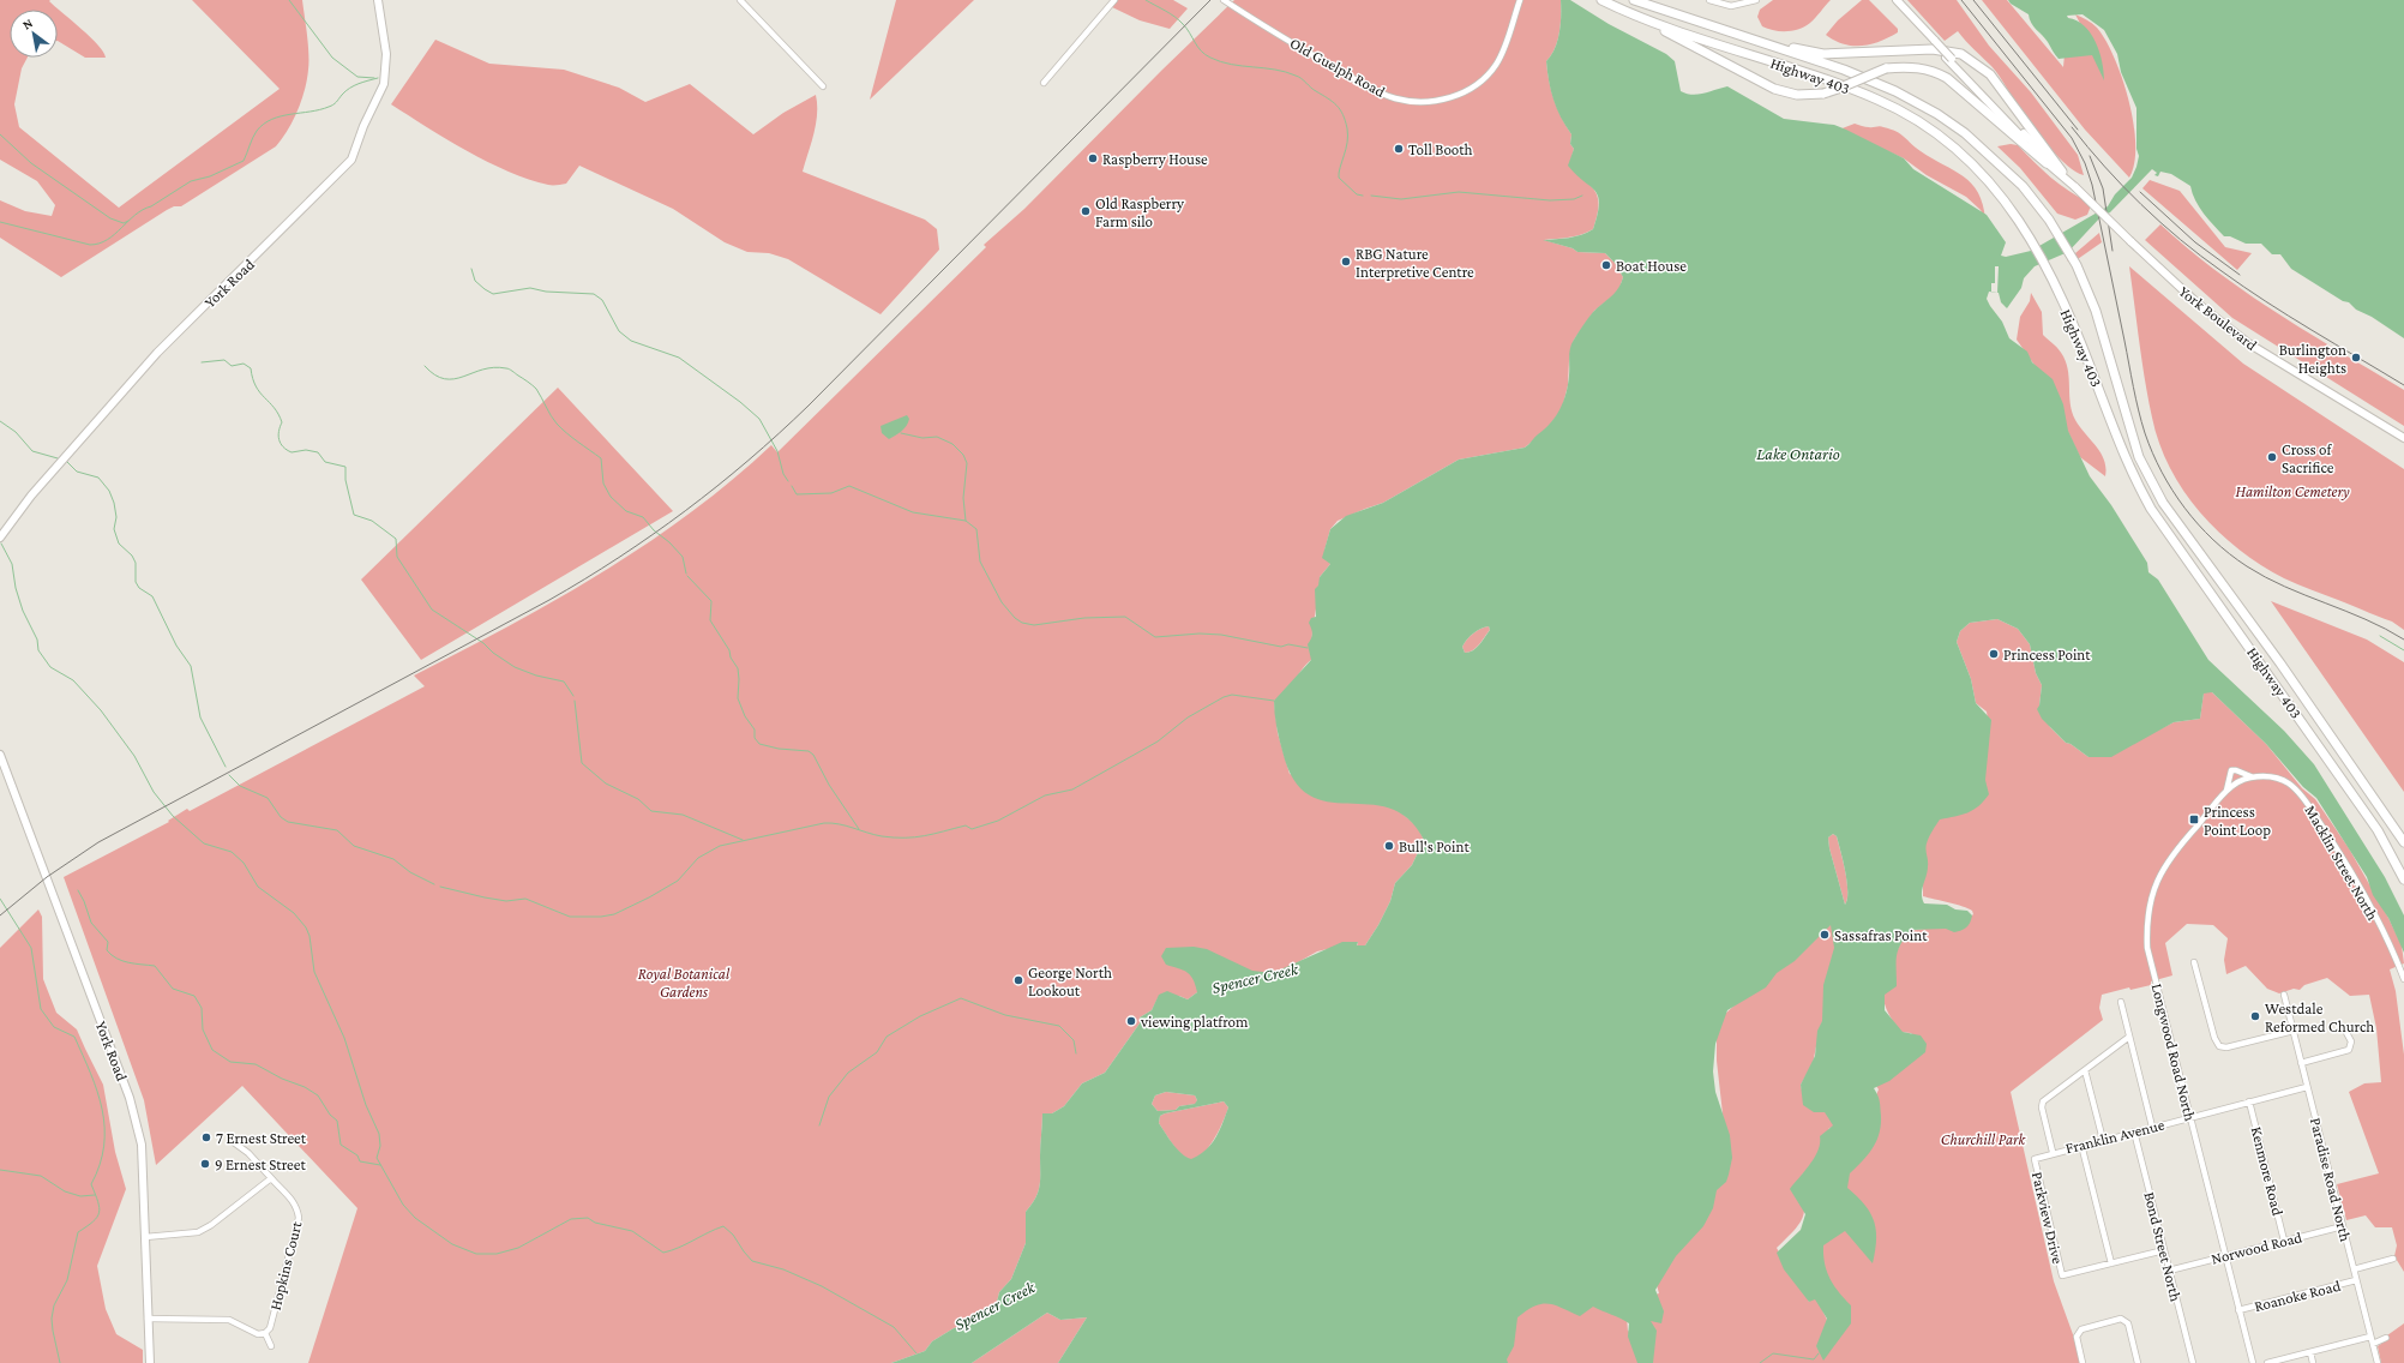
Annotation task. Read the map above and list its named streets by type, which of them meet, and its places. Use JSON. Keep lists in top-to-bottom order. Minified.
{"streets":{"highway":["Highway 403"],"main road":["York Road","York Boulevard"],"street":["Old Guelph Road","Macklin Street North","Longwood Road North","Franklin Avenue","Kenmore Road","Paradise Road North","Parkview Drive","Bond Street North","Norwood Road","Hopkins Court","Roanoke Road"]},"crossings":[["Macklin Street North","Longwood Road North"],["Longwood Road North","Franklin Avenue"],["Longwood Road North","Norwood Road"],["Longwood Road North","Roanoke Road"],["Franklin Avenue","Kenmore Road"],["Franklin Avenue","Paradise Road North"],["Franklin Avenue","Parkview Drive"],["Franklin Avenue","Bond Street North"],["Kenmore Road","Norwood Road"],["Paradise Road North","Norwood Road"],["Paradise Road North","Roanoke Road"],["Bond Street North","Norwood Road"]],"water":["Lake Ontario","Spencer Creek"],"parks":["Hamilton Cemetery","Royal Botanical Gardens","Churchill Park"],"places":{"other":["Toll Booth","Raspberry House","Old Raspberry Farm silo","RBG Nature Interpretive Centre","Boat House","Burlington Heights","Cross of Sacrifice","Princess Point","Bull's Point","Sassafras Point","George North Lookout","Westdale Reformed Church","viewing platfrom","7 Ernest Street","9 Ernest Street"],"transit":["Princess Point Loop"]},"north":"top left"}
